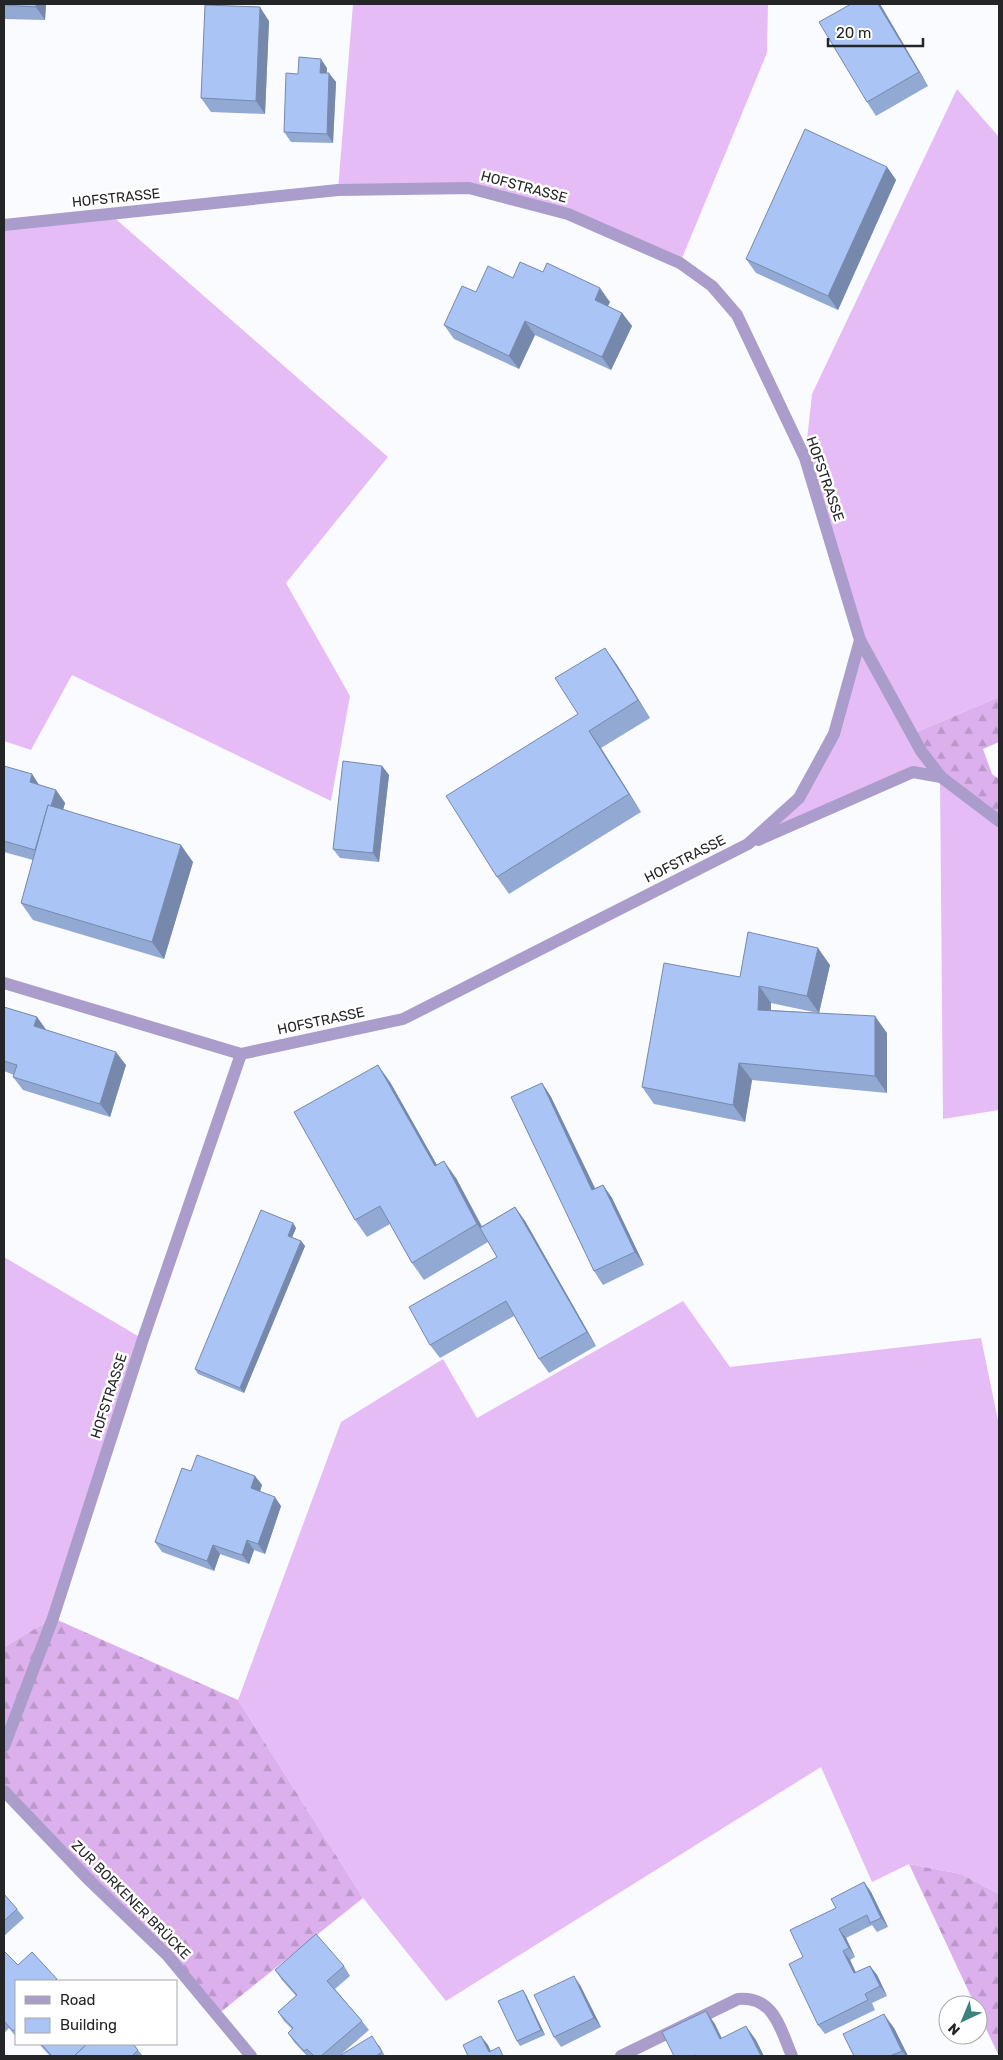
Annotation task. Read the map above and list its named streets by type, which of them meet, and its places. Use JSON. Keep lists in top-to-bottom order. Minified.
{"streets":{"street":["HOFSTRASSE","ZUR BORKENER BRÜCKE"]},"legend":["Road","Building"],"scale_bar":"20 m","north":"bottom left"}
